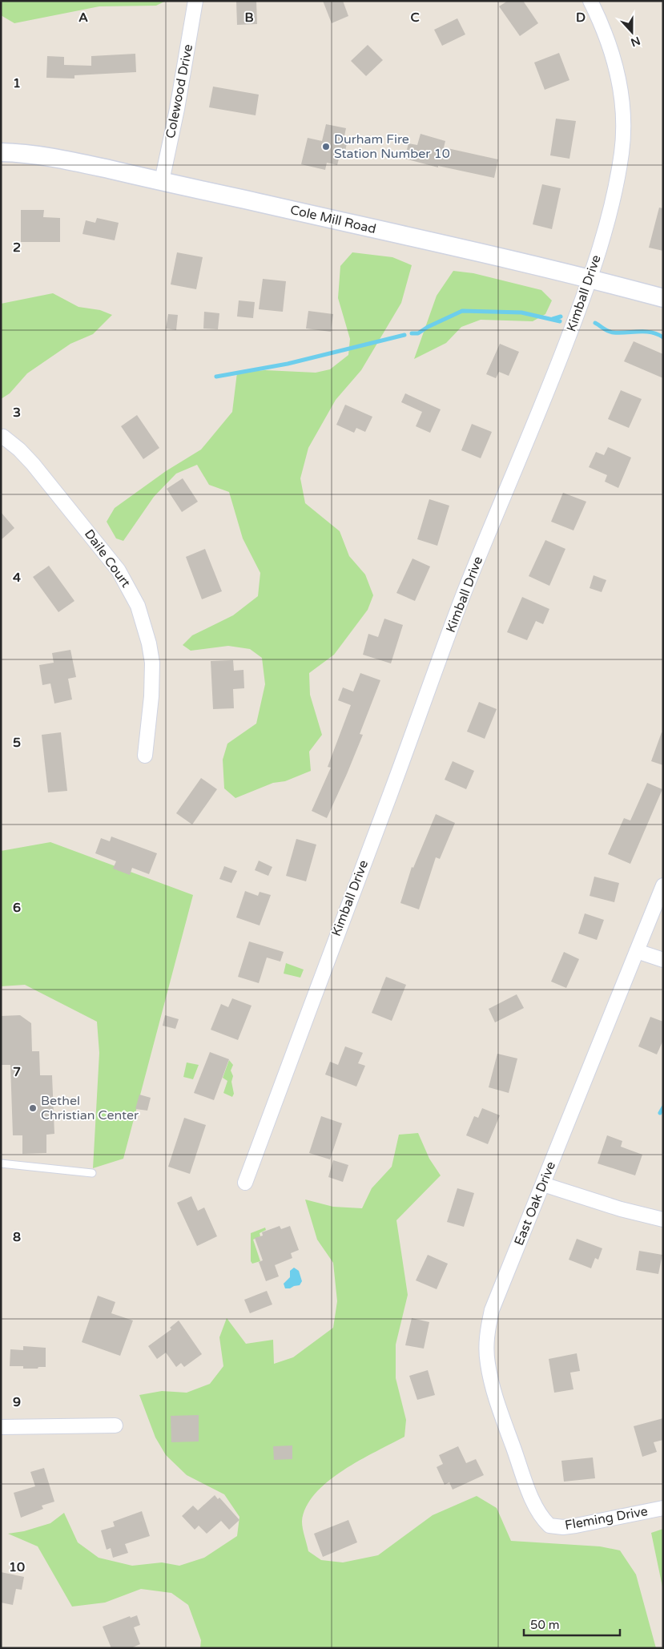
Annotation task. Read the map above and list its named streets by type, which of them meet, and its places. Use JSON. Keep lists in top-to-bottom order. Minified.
{"streets":{"street":["Colewood Drive","Cole Mill Road","Kimball Drive","Daile Court","East Oak Drive","Fleming Drive"]},"crossings":[["Colewood Drive","Cole Mill Road"],["Cole Mill Road","Kimball Drive"],["East Oak Drive","Fleming Drive"]],"places":["Durham Fire Station Number 10","Bethel Christian Center"],"scale_bar":"50 m","north":"bottom","grid":{"columns":["A","B","C","D"],"rows":["1","2","3","4","5","6","7","8","9","10"]}}
